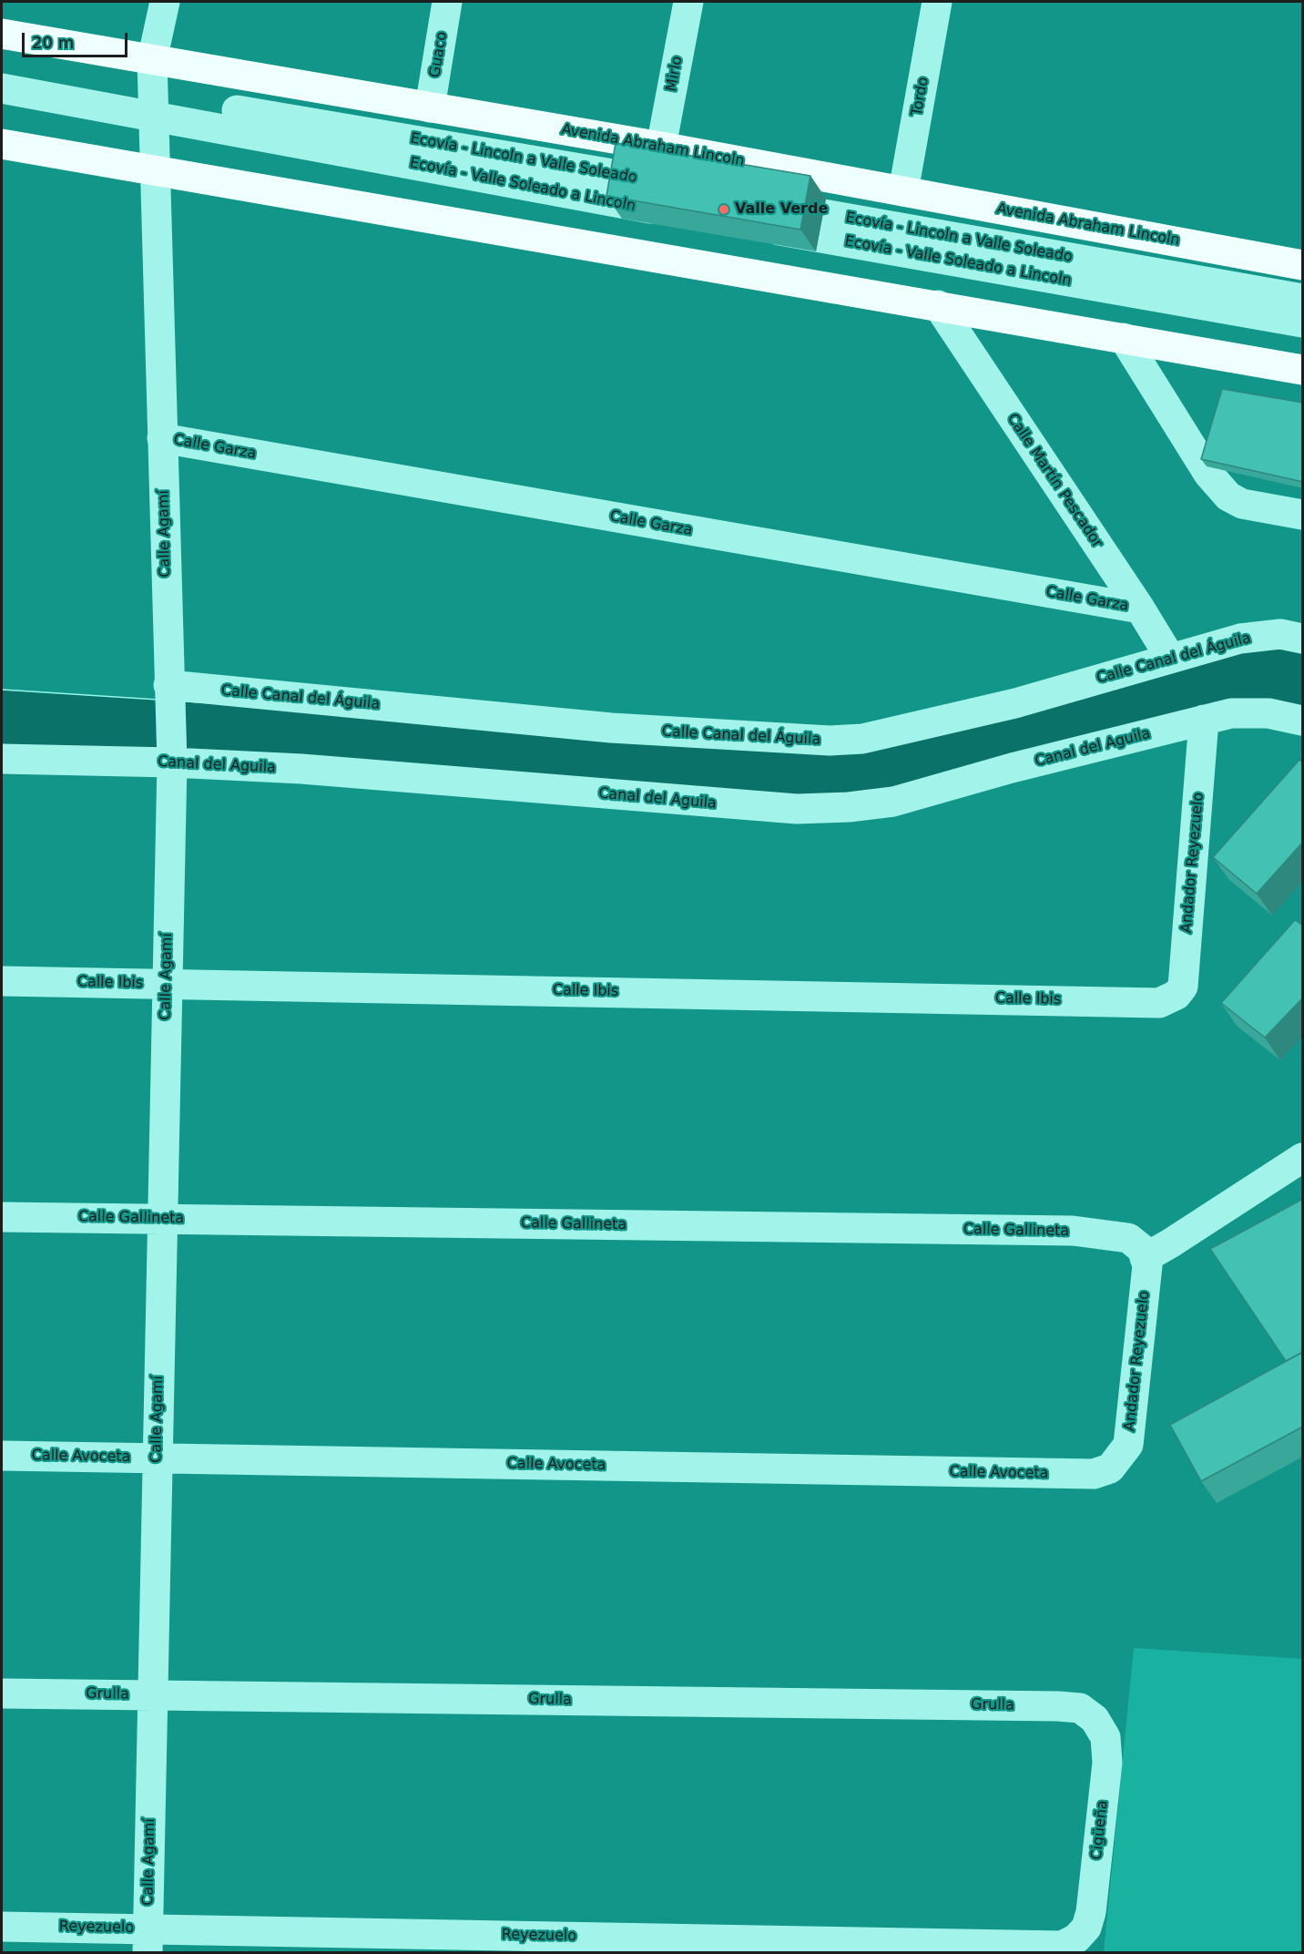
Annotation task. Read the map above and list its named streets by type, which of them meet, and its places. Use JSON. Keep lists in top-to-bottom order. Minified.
{"streets":{"main road":["Avenida Abraham Lincoln"],"street":["Guaco","Mirlo","Tordo","Ecovía - Lincoln a Valle Soleado","Ecovía - Valle Soleado a Lincoln","Calle Garza","Calle Martín Pescador","Calle Agamí","Calle Canal del Águila","Canal del Aguila","Andador Reyezuelo","Calle Ibis","Calle Gallineta","Calle Avoceta","Grulla","Cigüeña","Reyezuelo"]},"crossings":[["Guaco","Avenida Abraham Lincoln"],["Mirlo","Avenida Abraham Lincoln"],["Tordo","Avenida Abraham Lincoln"],["Avenida Abraham Lincoln","Calle Agamí"],["Ecovía - Lincoln a Valle Soleado","Ecovía - Valle Soleado a Lincoln"],["Ecovía - Lincoln a Valle Soleado","Calle Agamí"],["Calle Garza","Calle Martín Pescador"],["Calle Garza","Calle Agamí"],["Calle Martín Pescador","Calle Canal del Águila"],["Calle Agamí","Calle Canal del Águila"],["Calle Agamí","Canal del Aguila"],["Calle Agamí","Calle Ibis"],["Calle Agamí","Calle Gallineta"],["Calle Agamí","Calle Avoceta"],["Calle Agamí","Grulla"],["Calle Agamí","Reyezuelo"],["Canal del Aguila","Andador Reyezuelo"],["Andador Reyezuelo","Calle Ibis"],["Andador Reyezuelo","Calle Gallineta"],["Andador Reyezuelo","Calle Avoceta"],["Grulla","Cigüeña"],["Cigüeña","Reyezuelo"]],"places":["Valle Verde"],"scale_bar":"20 m"}
